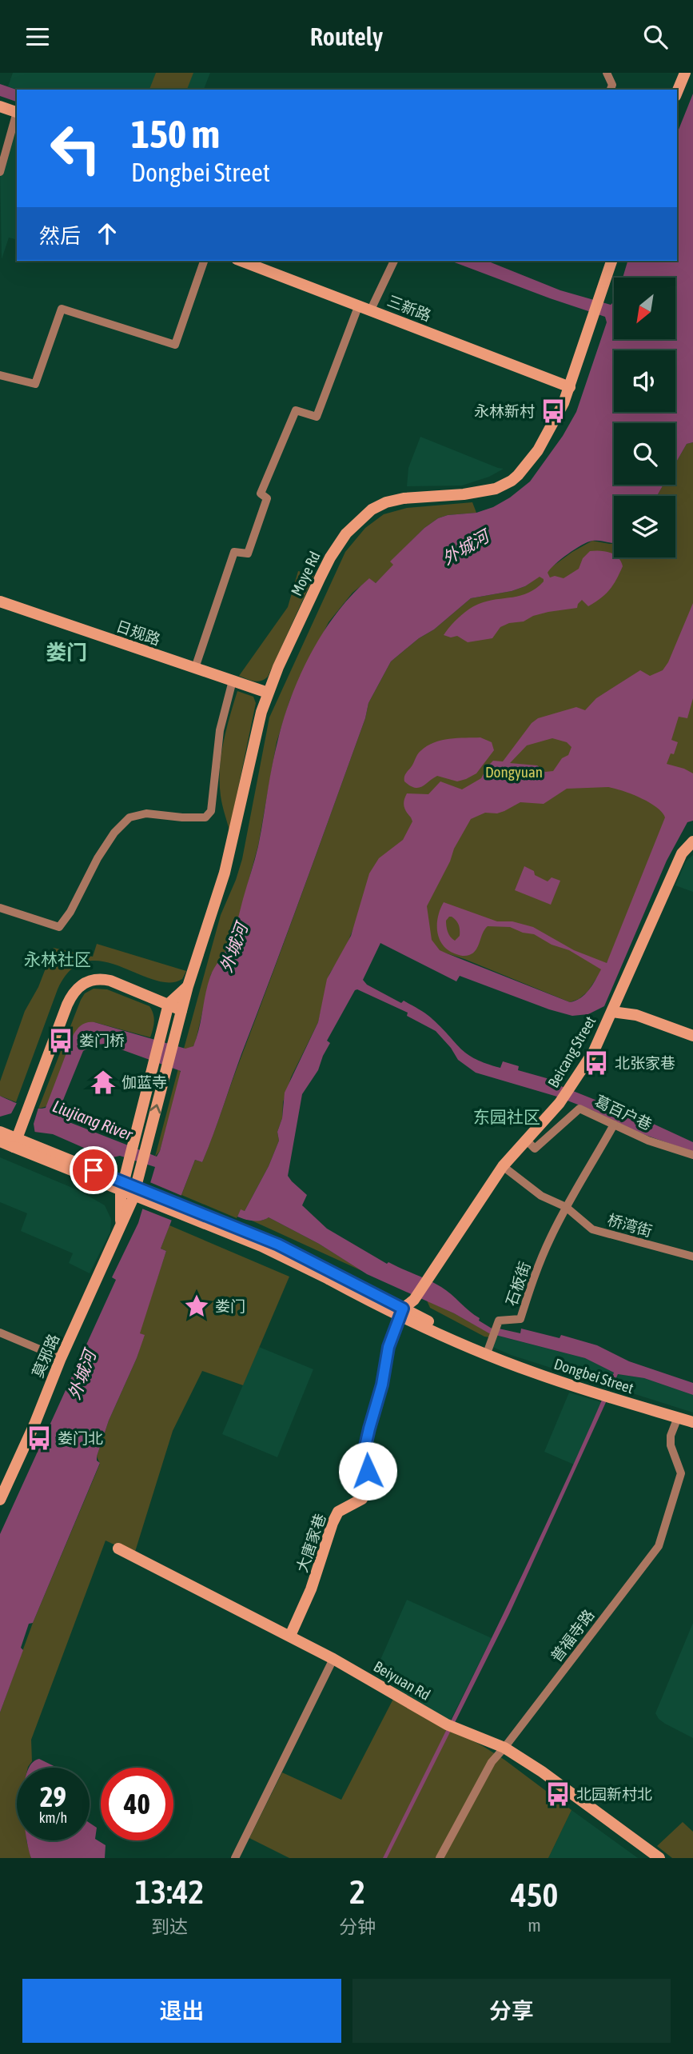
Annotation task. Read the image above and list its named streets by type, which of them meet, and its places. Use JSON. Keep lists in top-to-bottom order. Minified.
{"streets":{"main road":["三新路","Moye Rd","日规路","Beicang Street","莫邪路","Dongbei Street","大唐家巷","Beiyuan Rd"],"street":["葛百户巷","桥湾街","石板街","普福寺路"]},"crossings":[["三新路","Moye Rd"],["Moye Rd","日规路"],["Moye Rd","莫邪路"],["Beicang Street","葛百户巷"],["Beicang Street","桥湾街"],["Beicang Street","Dongbei Street"],["Beicang Street","大唐家巷"],["桥湾街","石板街"],["石板街","Dongbei Street"],["Dongbei Street","大唐家巷"],["Dongbei Street","普福寺路"],["大唐家巷","Beiyuan Rd"],["普福寺路","Beiyuan Rd"]],"districts":["娄门","永林社区","东园社区"],"water":["外城河","Liujiang River"],"parks":["Dongyuan"],"places":{"bus stop":["永林新村","娄门桥","北张家巷","娄门北","北园新村北"],"temple":["伽蓝寺"],"place":["娄门"]},"north":"bottom left","page":{"header":"Routely","turn":["150 m","Dongbei Street"],"then":"然后","speed":"29 km/h","limit":"40","eta":["13:42","到达","2","分钟","450","m"],"buttons":["退出","分享"]}}
